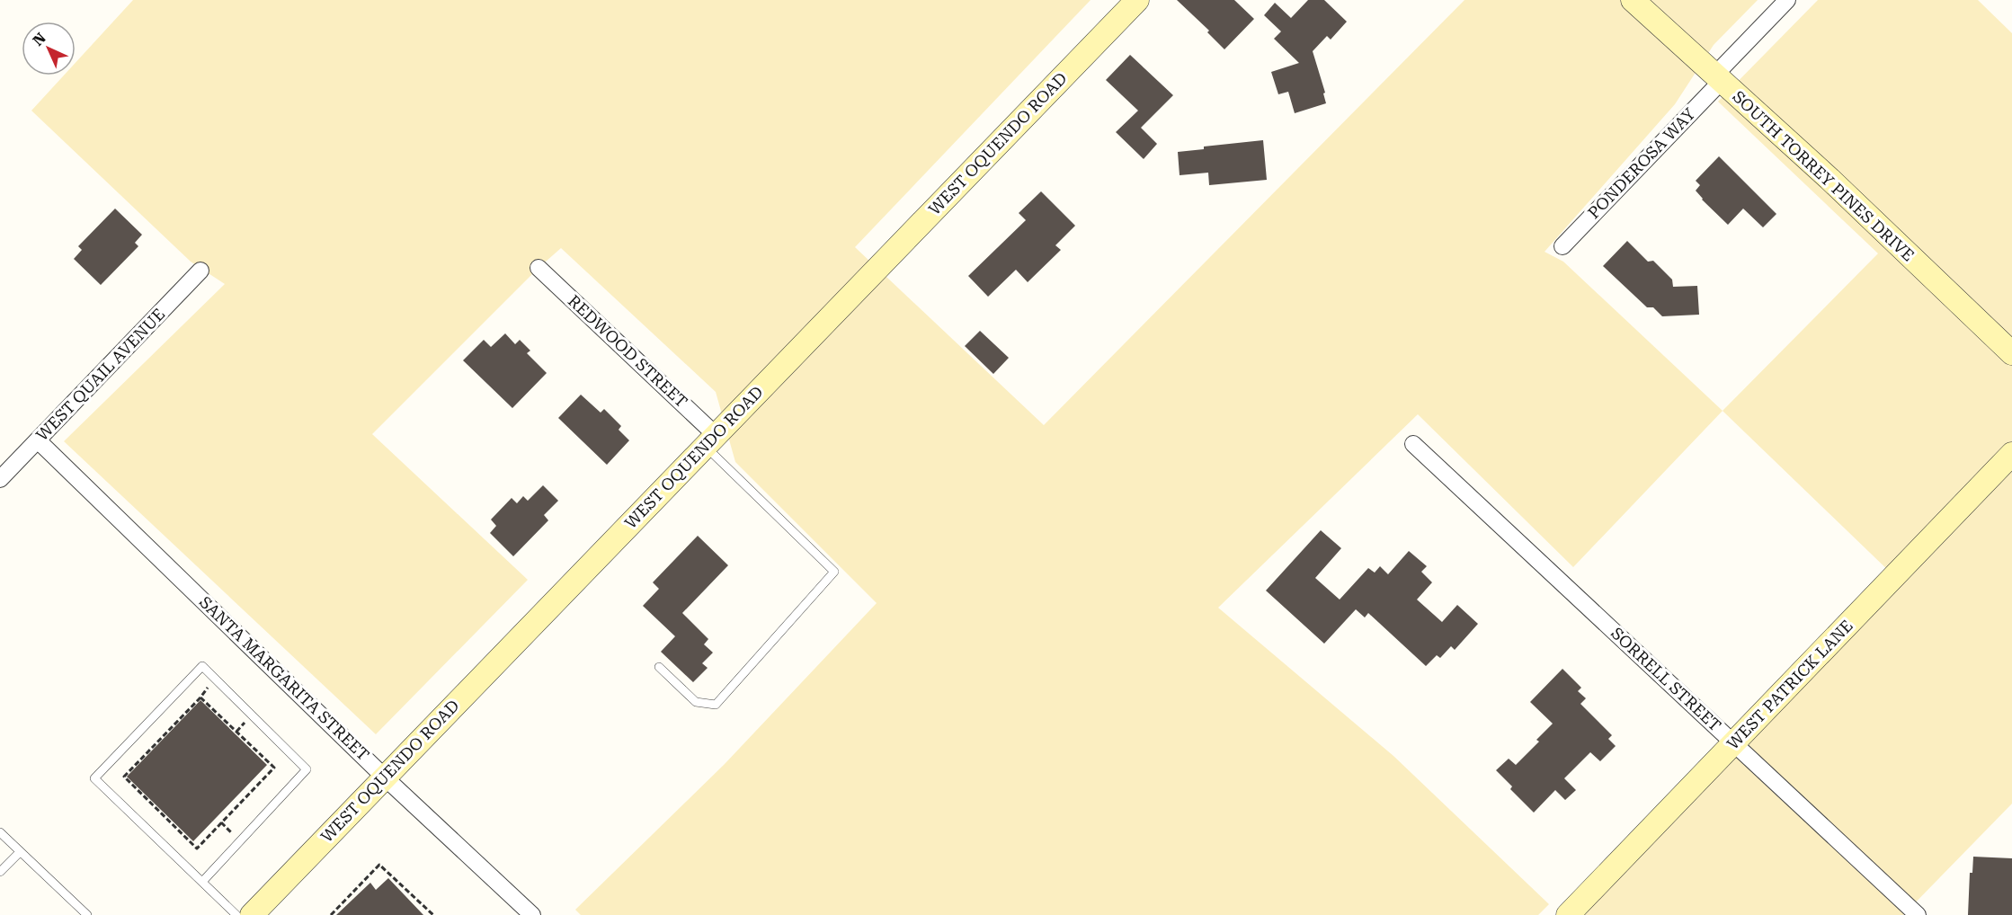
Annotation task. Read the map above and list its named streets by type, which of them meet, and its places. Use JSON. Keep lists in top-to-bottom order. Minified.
{"streets":{"street":["WEST OQUENDO ROAD","PONDEROSA WAY","SOUTH TORREY PINES DRIVE","REDWOOD STREET","WEST QUAIL AVENUE","SANTA MARGARITA STREET","SORRELL STREET","WEST PATRICK LANE"]},"crossings":[["WEST OQUENDO ROAD","REDWOOD STREET"],["WEST OQUENDO ROAD","SANTA MARGARITA STREET"],["PONDEROSA WAY","SOUTH TORREY PINES DRIVE"],["WEST QUAIL AVENUE","SANTA MARGARITA STREET"],["SORRELL STREET","WEST PATRICK LANE"]],"north":"top left"}
